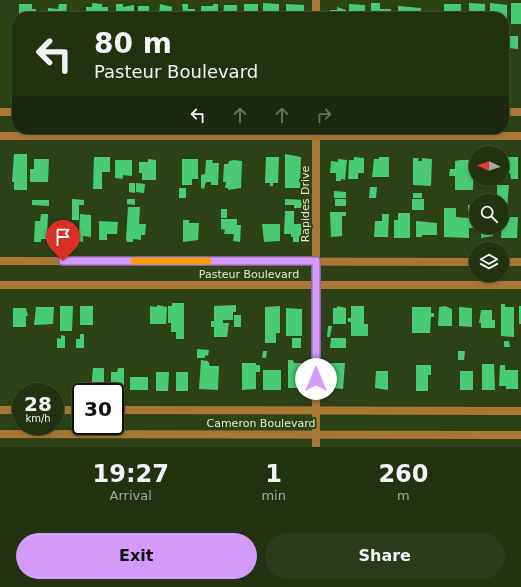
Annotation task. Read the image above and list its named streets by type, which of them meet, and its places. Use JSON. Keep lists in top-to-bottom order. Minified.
{"streets":{"street":["Rapides Drive","Pasteur Boulevard","Cameron Boulevard"]},"crossings":[["Rapides Drive","Pasteur Boulevard"],["Rapides Drive","Cameron Boulevard"]],"north":"left","page":{"turn":["80 m","Pasteur Boulevard"],"speed":"28 km/h","limit":"30","eta":["19:27","Arrival","1","min","260","m"],"buttons":["Exit","Share"]}}
